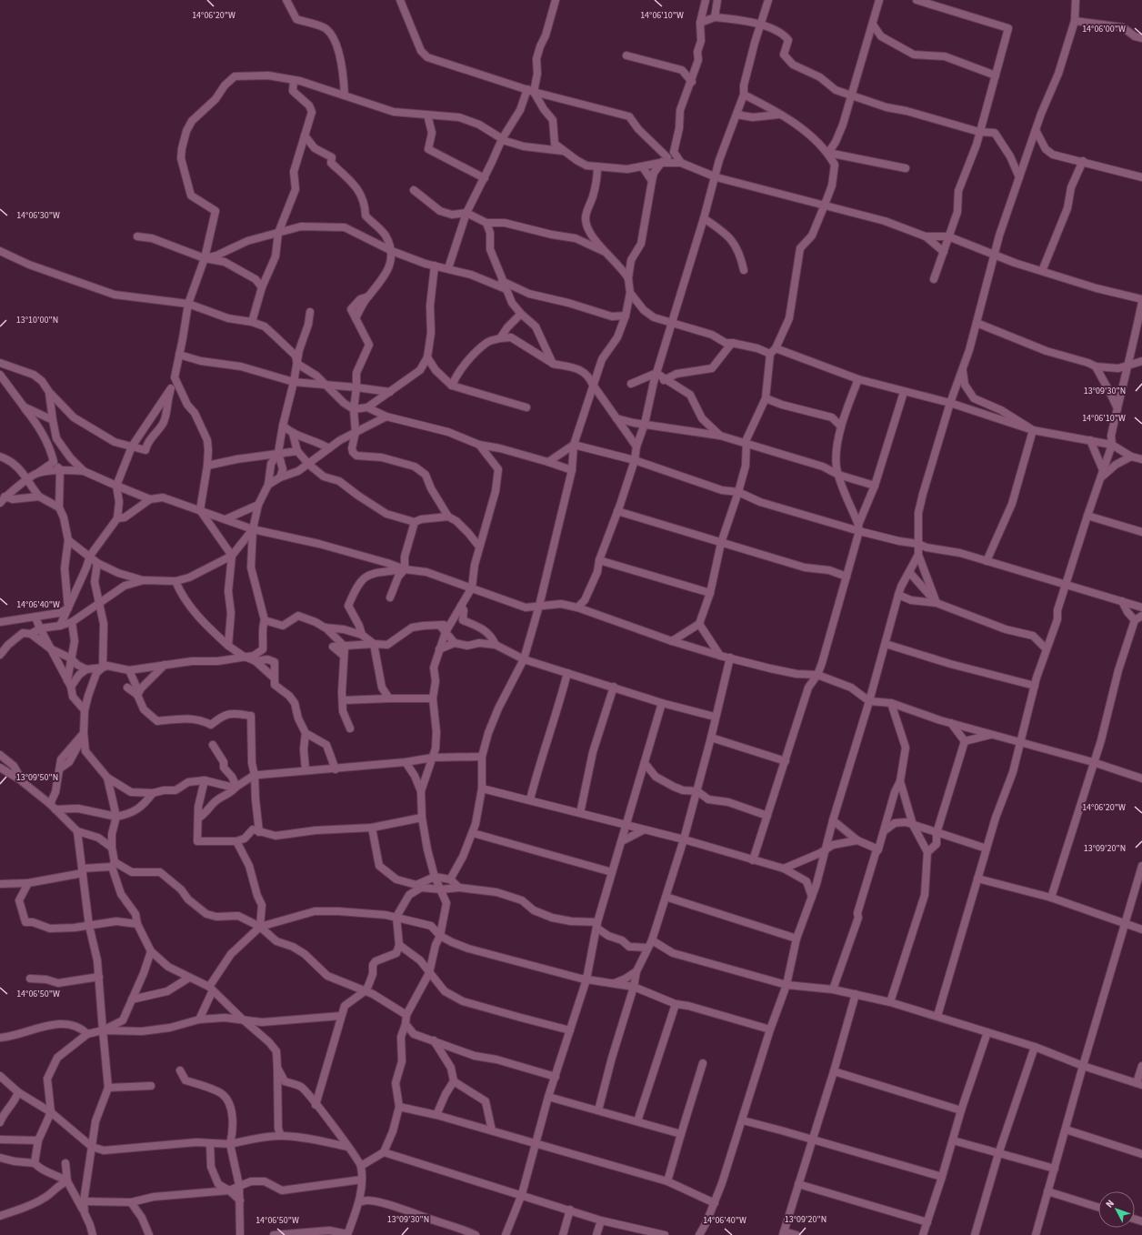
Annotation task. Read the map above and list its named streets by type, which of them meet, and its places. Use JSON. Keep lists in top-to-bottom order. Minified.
{"north":"top left","coordinates":["14°06'20\"W","14°06'10\"W","14°06'00\"W","14°06'30\"W","13°10'00\"N","13°09'30\"N","14°06'40\"W","13°09'50\"N","13°09'20\"N","14°06'50\"W"]}
